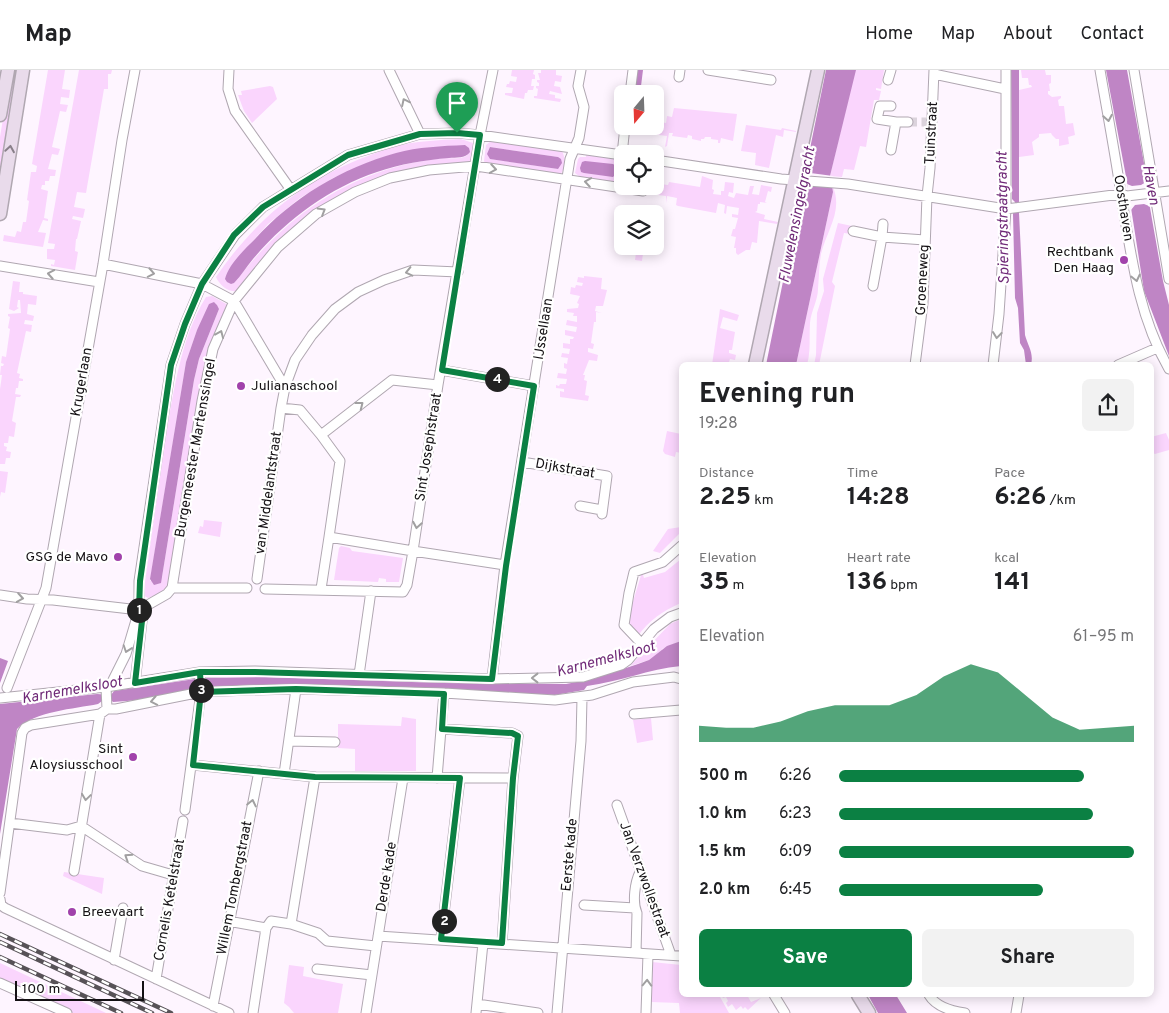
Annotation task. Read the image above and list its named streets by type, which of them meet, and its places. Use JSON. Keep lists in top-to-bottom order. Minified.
{"streets":{"street":["Tuinstraat","Oosthaven","Groeneweg","IJssellaan","Krugerlaan","Sint Josephstraat","Burgemeester Martenssingel","Dijkstraat","van Middelantstraat","Eerste kade","Derde kade","Jan Verzwollestraat","Willem Tombergstraat","Cornelis Ketelstraat"]},"crossings":[["Tuinstraat","Groeneweg"],["IJssellaan","Burgemeester Martenssingel"],["IJssellaan","Dijkstraat"],["Sint Josephstraat","Burgemeester Martenssingel"],["Sint Josephstraat","van Middelantstraat"]],"one_way":["van Middelantstraat"],"water":["Haven","Fluwelensingelgracht","Spieringstraatgracht","Karnemelksloot"],"places":["Rechtbank Den Haag","Julianaschool","GSG de Mavo","Sint Aloysiusschool","Breevaart"],"scale_bar":"100 m","north":"bottom","page":{"header":"Map","nav":["Home","Map","About","Contact"],"heading":["Evening run","19:28"],"pins":["4","1","3","2"],"stats":[["Distance","2.25 km"],["Time","14:28"],["Pace","6:26 /km"],["Elevation","35 m"],["Heart rate","136 bpm"],["kcal","141"]],"chart":["Elevation","61–95 m"],"list":[{"name":"500 m","note":"6:26"},{"name":"1.0 km","note":"6:23"},{"name":"1.5 km","note":"6:09"},{"name":"2.0 km","note":"6:45"}],"buttons":["Save","Share"],"scale":"100 m"}}
